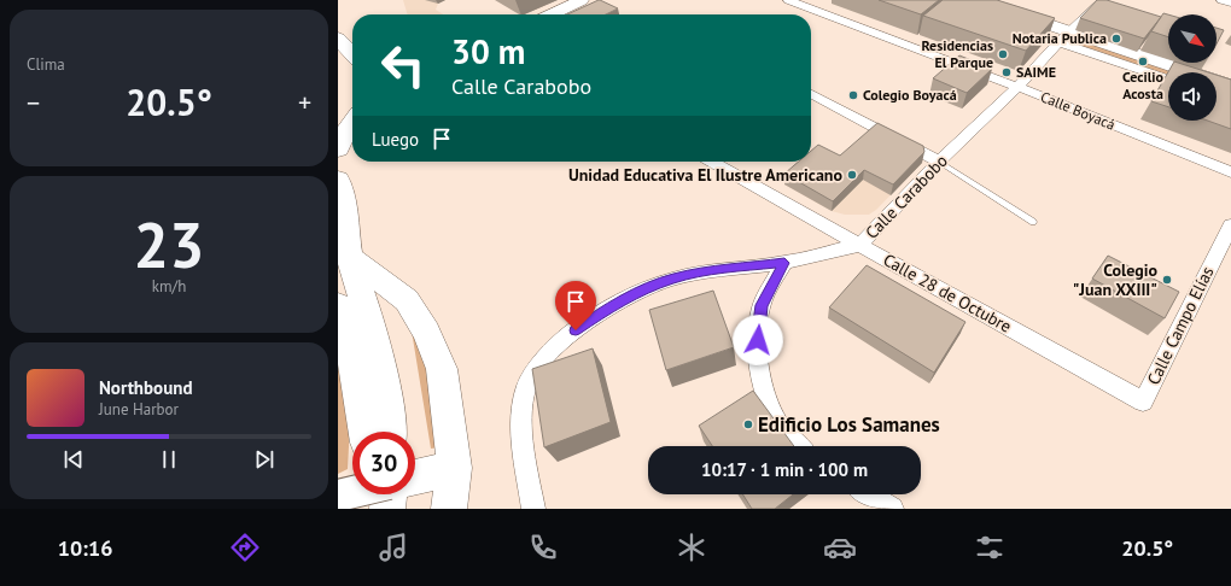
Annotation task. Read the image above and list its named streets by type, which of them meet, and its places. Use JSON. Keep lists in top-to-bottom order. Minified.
{"streets":{"street":["Calle Boyacá","Calle Carabobo","Calle 28 de Octubre","Calle Campo Elías"]},"crossings":[["Calle Boyacá","Calle Carabobo"],["Calle Carabobo","Calle 28 de Octubre"],["Calle 28 de Octubre","Calle Campo Elías"]],"places":["Notaria Publica","Residencias El Parque","Cecilio Acosta","SAIME","Colegio Boyacá","Unidad Educativa El Ilustre Americano","Colegio \"Juan XXIII\"","Edificio Los Samanes"],"north":"bottom right","page":{"tile":["Clima",["23","km/h"]],"turn":["30 m","Calle Carabobo"],"heat":["−","20.5°","+"],"then":"Luego","song":["Northbound","June Harbor"],"limit":"30","trip":"10:17 · 1 min · 100 m","tabs":["10:16","20.5°"]}}
